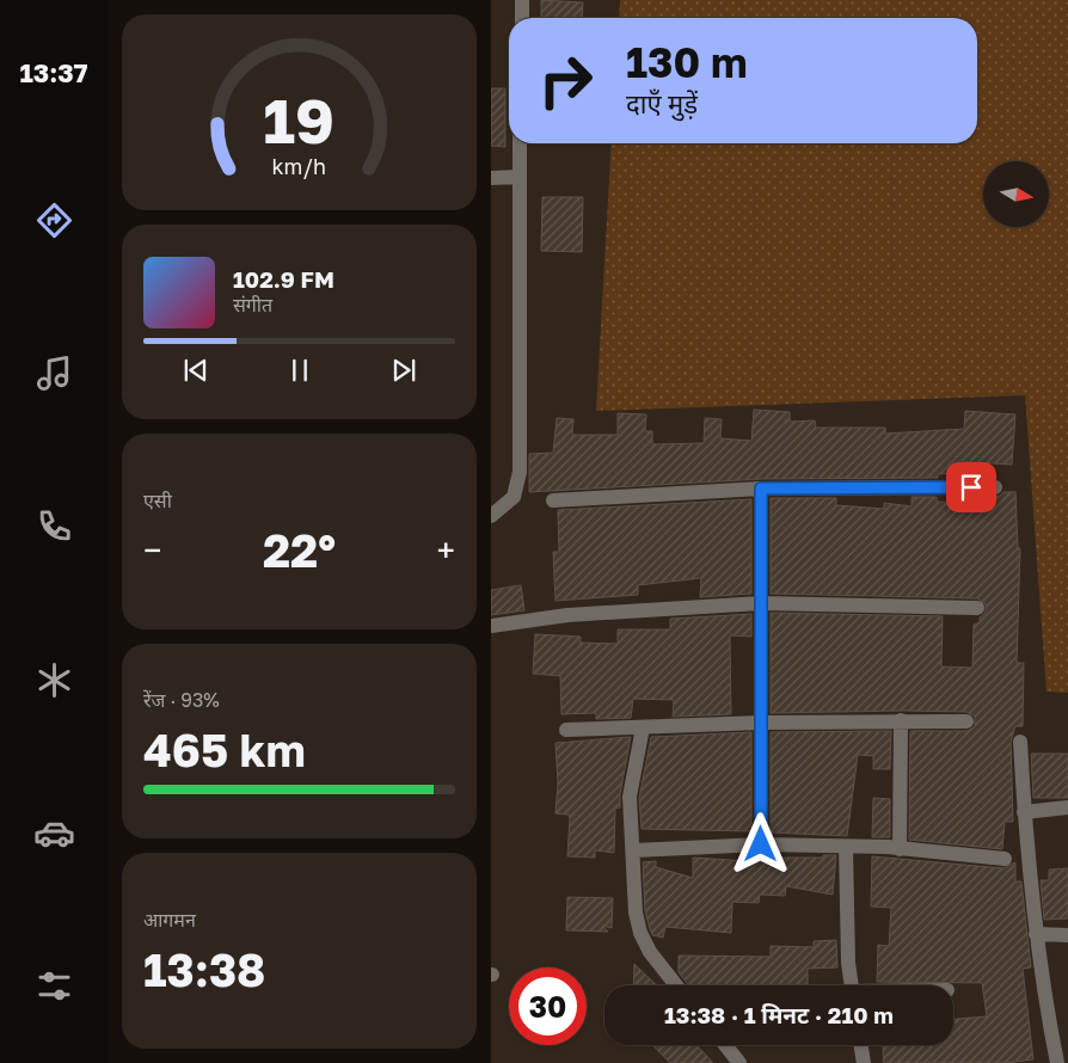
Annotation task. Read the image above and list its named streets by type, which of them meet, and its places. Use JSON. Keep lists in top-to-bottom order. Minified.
{"north":"right","page":{"tabs":"13:37","turn":["130 m","दाएँ मुड़ें"],"song":["102.9 FM","संगीत"],"tile":["एसी",["रेंज · 93%","465 km"],["आगमन","13:38"]],"heat":["−","22°","+"],"limit":"30","trip":"13:38 · 1 मिनट · 210 m","gauge":["19","km/h"]}}
